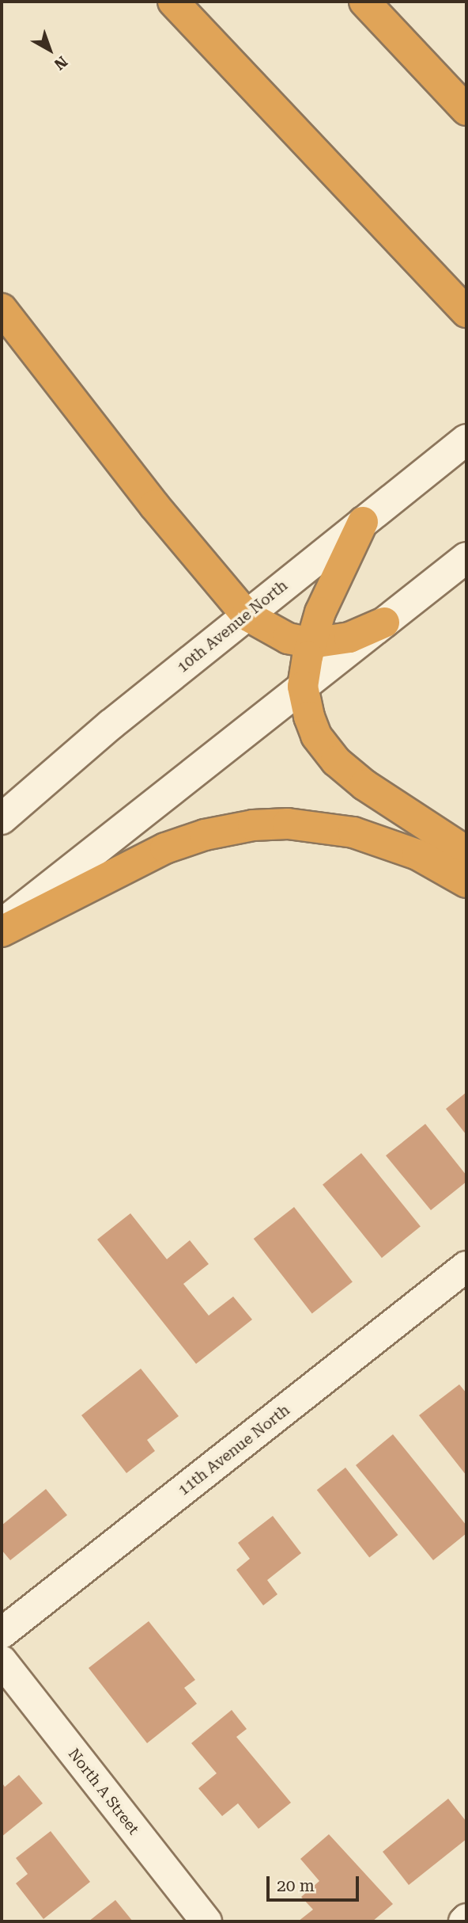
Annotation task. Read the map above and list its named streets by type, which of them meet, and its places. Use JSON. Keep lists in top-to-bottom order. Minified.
{"streets":{"main road":["10th Avenue North","11th Avenue North","North A Street"]},"scale_bar":"20 m","north":"bottom right"}
